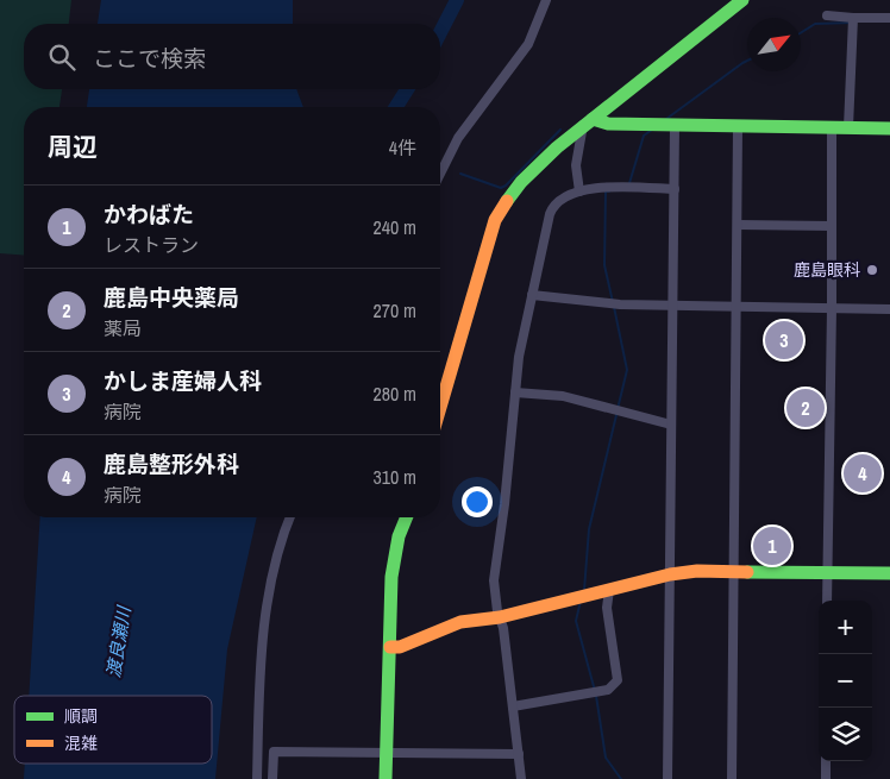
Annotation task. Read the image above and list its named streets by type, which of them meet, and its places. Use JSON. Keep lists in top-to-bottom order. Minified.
{"water":["渡良瀬川"],"places":["鹿島眼科"],"legend":["順調","混雑"],"north":"top right","page":{"search":"ここで検索","heading":["周辺","4件"],"list":[{"mark":"1","name":"かわばた","note":"レストラン","value":"240 m"},{"mark":"2","name":"鹿島中央薬局","note":"薬局","value":"270 m"},{"mark":"3","name":"かしま産婦人科","note":"病院","value":"280 m"},{"mark":"4","name":"鹿島整形外科","note":"病院","value":"310 m"}],"pins":["3","2","4","1"],"map_buttons":["+","−"]}}
